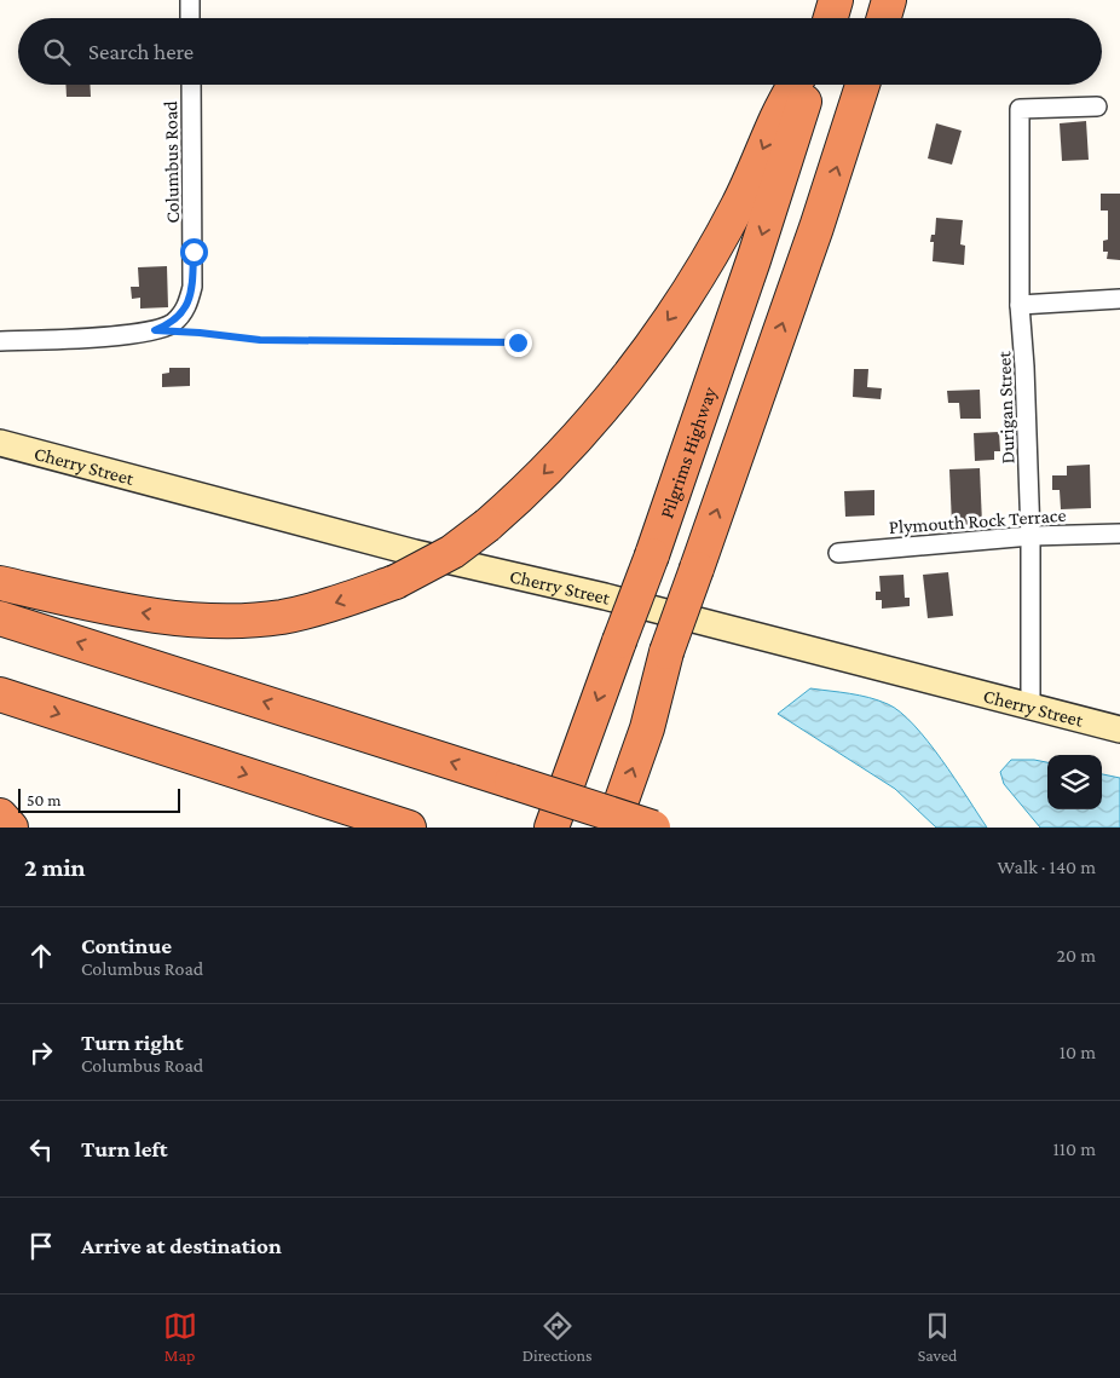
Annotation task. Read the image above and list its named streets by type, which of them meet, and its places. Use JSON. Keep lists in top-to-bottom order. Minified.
{"streets":{"highway":["Pilgrims Highway"],"main road":["Cherry Street"],"street":["Columbus Road","Durigan Street","Plymouth Rock Terrace"]},"crossings":[["Durigan Street","Cherry Street"],["Durigan Street","Plymouth Rock Terrace"]],"scale_bar":"50 m","page":{"search":"Search here","scale":"50 m","heading":["2 min","Walk · 140 m"],"list":[["Continue","Columbus Road","20 m"],["Turn right","Columbus Road","10 m"],["Turn left","110 m"],"Arrive at destination"],"nav":["Map","Directions","Saved"]}}
